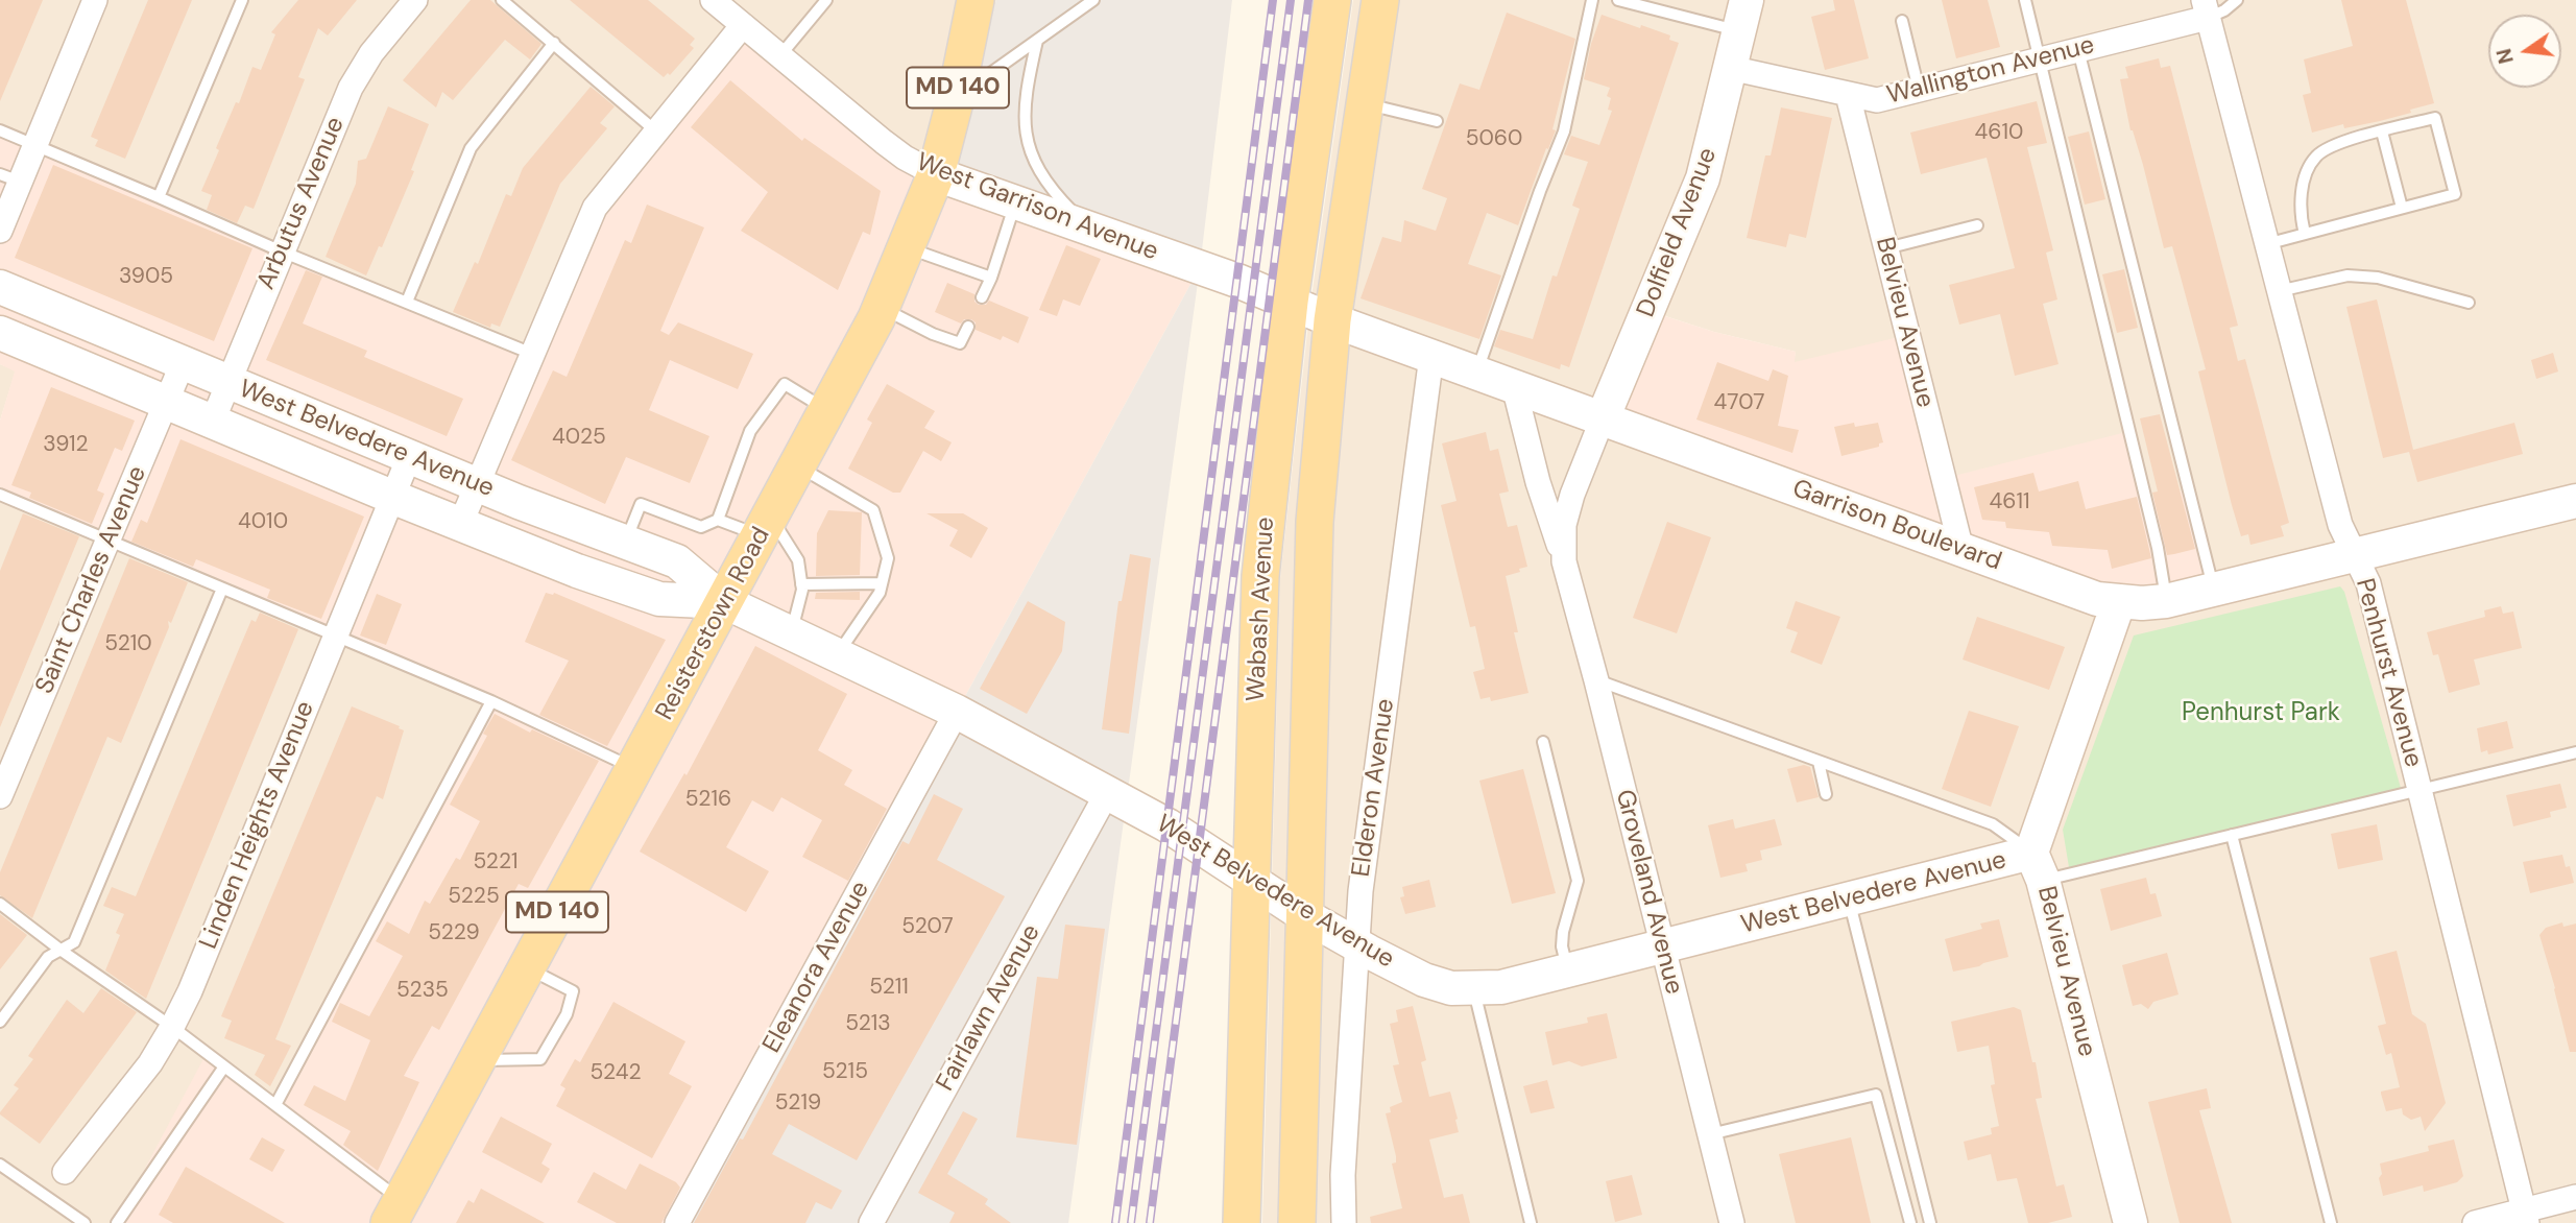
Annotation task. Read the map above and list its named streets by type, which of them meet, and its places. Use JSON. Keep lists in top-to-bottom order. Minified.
{"streets":{"main road":["MD 140","West Garrison Avenue","Dolfield Avenue","Belvieu Avenue","West Belvedere Avenue","Garrison Boulevard","Wabash Avenue","Reisterstown Road"],"street":["Wallington Avenue","Arbutus Avenue","Saint Charles Avenue","Penhurst Avenue","Elderon Avenue","Linden Heights Avenue","Groveland Avenue","Eleanora Avenue","Fairlawn Avenue"]},"crossings":[["Wallington Avenue","Dolfield Avenue"],["Wallington Avenue","Belvieu Avenue"],["Wallington Avenue","Penhurst Avenue"],["Arbutus Avenue","West Belvedere Avenue"],["West Garrison Avenue","Garrison Boulevard"],["West Garrison Avenue","Reisterstown Road"],["Dolfield Avenue","Garrison Boulevard"],["Dolfield Avenue","Groveland Avenue"],["Belvieu Avenue","West Belvedere Avenue"],["Belvieu Avenue","Garrison Boulevard"],["West Belvedere Avenue","Saint Charles Avenue"],["West Belvedere Avenue","Wabash Avenue"],["West Belvedere Avenue","Reisterstown Road"],["West Belvedere Avenue","Elderon Avenue"],["West Belvedere Avenue","Linden Heights Avenue"],["West Belvedere Avenue","Groveland Avenue"],["West Belvedere Avenue","Eleanora Avenue"],["West Belvedere Avenue","Fairlawn Avenue"],["Garrison Boulevard","Wabash Avenue"],["Garrison Boulevard","Penhurst Avenue"],["Garrison Boulevard","Elderon Avenue"],["Garrison Boulevard","Groveland Avenue"]],"parks":["Penhurst Park"],"house_numbers":["4610","5060","3905","4707","4025","3912","4611","4010","5210","5216","5221","5225","5207","5229","5211","5235","5213","5215","5242","5219"],"north":"left"}
